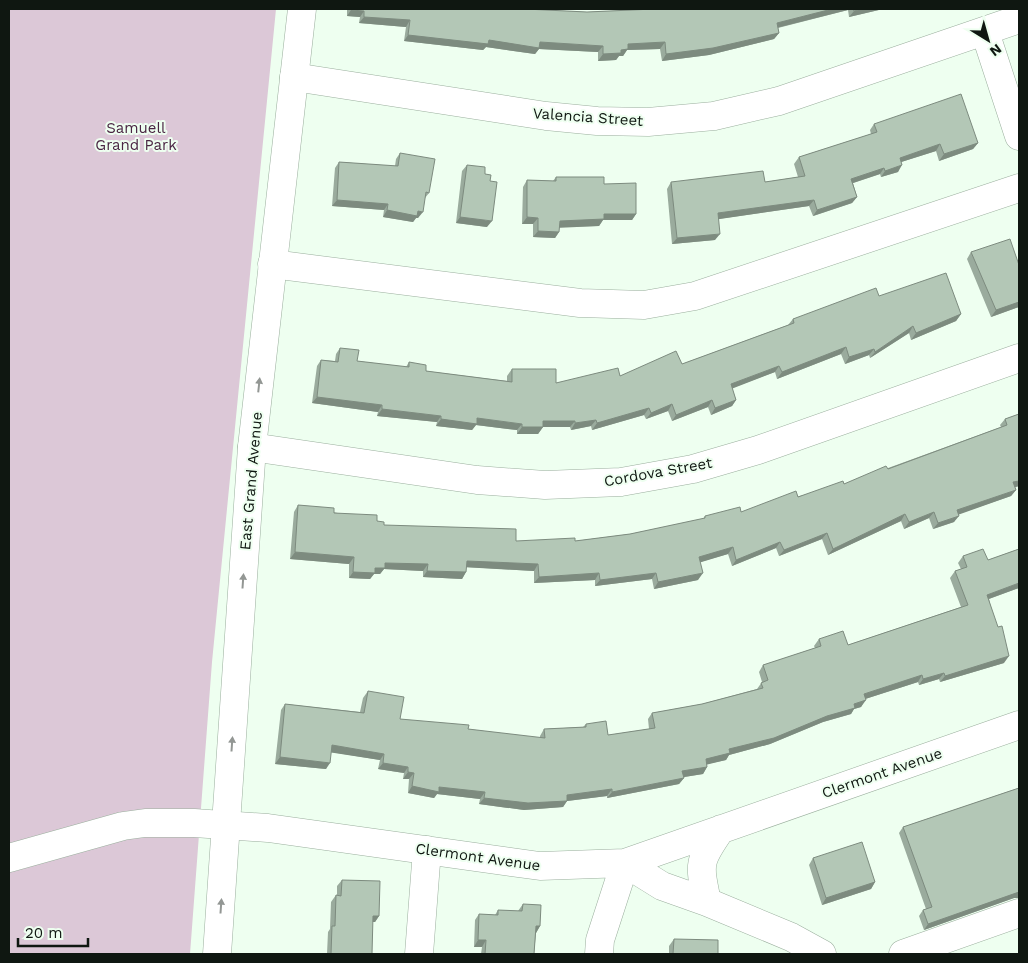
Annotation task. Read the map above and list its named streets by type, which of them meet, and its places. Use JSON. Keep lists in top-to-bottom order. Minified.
{"streets":{"street":["Valencia Street","Cordova Street","East Grand Avenue","Clermont Avenue"]},"crossings":[["Valencia Street","East Grand Avenue"],["Cordova Street","East Grand Avenue"],["East Grand Avenue","Clermont Avenue"]],"one_way":["East Grand Avenue"],"parks":["Samuell Grand Park"],"scale_bar":"20 m","north":"bottom right"}
